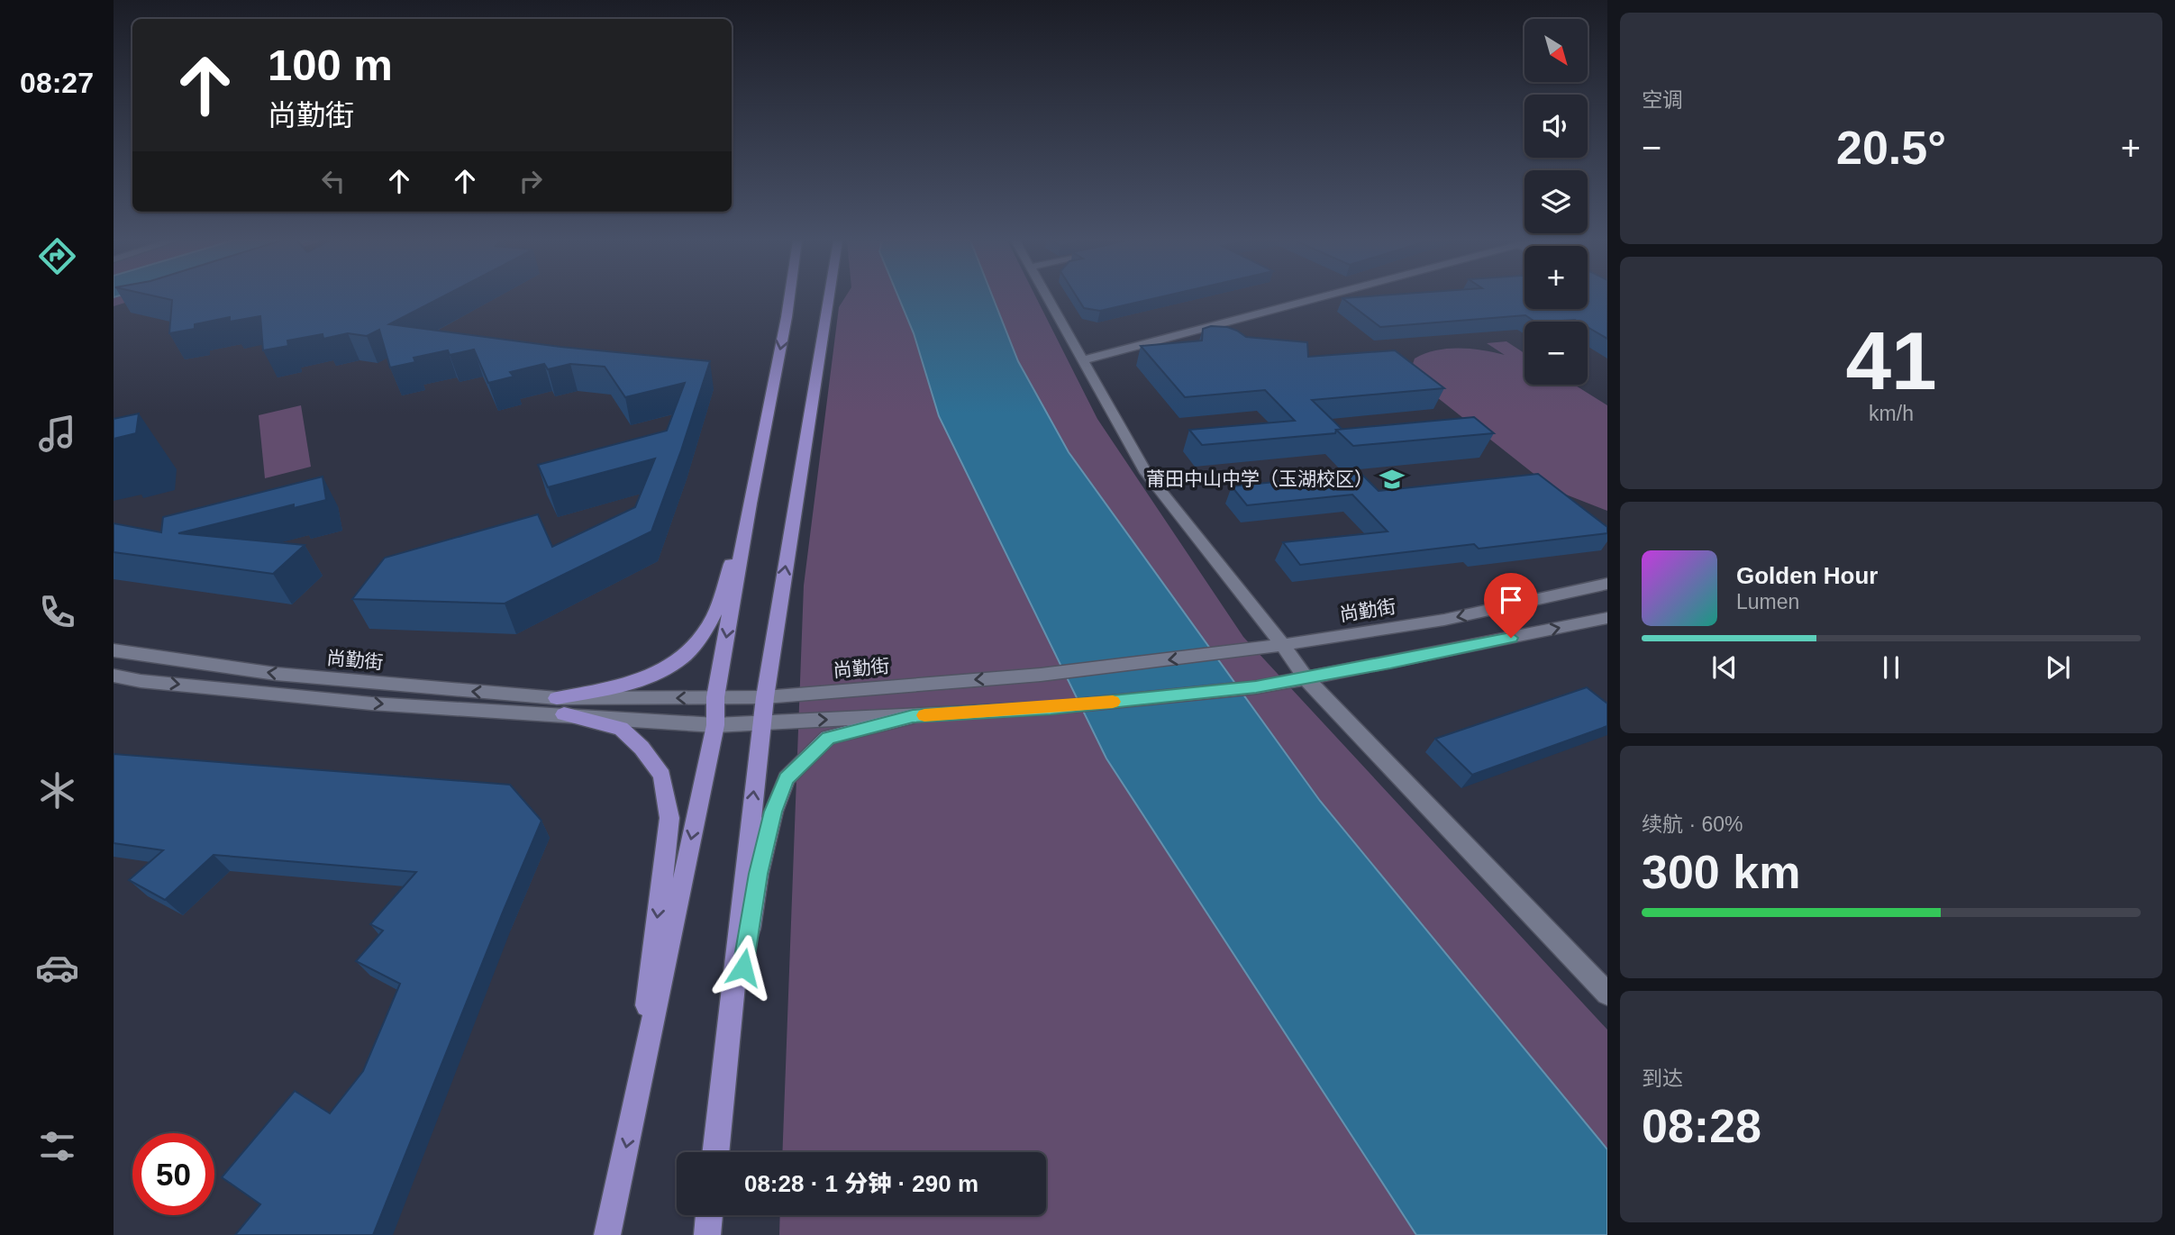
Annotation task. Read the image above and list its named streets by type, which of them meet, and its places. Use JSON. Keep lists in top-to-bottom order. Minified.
{"streets":{"street":["尚勤街"]},"places":{"school or university":["莆田中山中学（玉湖校区）"]},"north":"bottom right","page":{"tabs":"08:27","tile":["空调",["41","km/h"],["续航 · 60%","300 km"],["到达","08:28"]],"map_buttons":["+","−"],"turn":["100 m","尚勤街"],"heat":["−","20.5°","+"],"song":["Golden Hour","Lumen"],"limit":"50","trip":"08:28 · 1 分钟 · 290 m"}}
